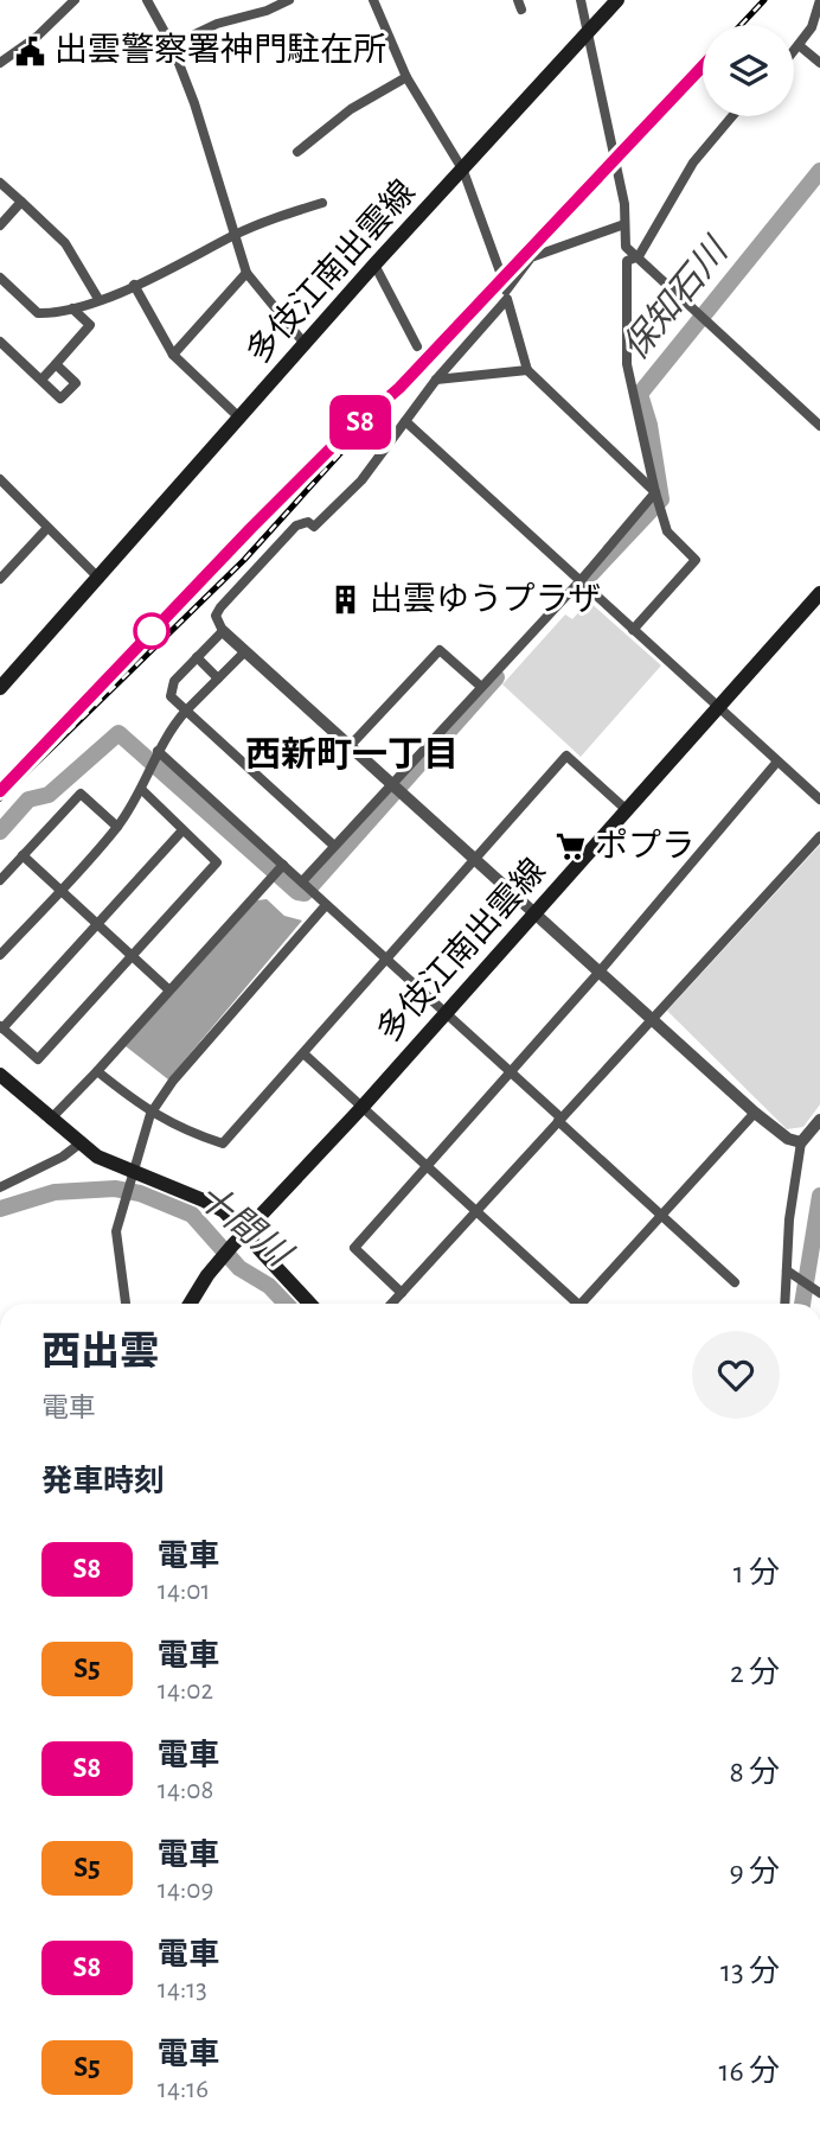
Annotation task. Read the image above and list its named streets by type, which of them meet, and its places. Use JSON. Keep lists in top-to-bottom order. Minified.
{"streets":{"main road":["多伎江南出雲線"]},"districts":["西新町一丁目"],"water":["保知石川","十間川"],"places":{"public building":["出雲警察署神門駐在所"],"building":["出雲ゆうプラザ"],"supermarket":["ポプラ"]},"page":{"on_map":"S8","heading":[["西出雲","電車"],"発車時刻"],"list":[{"mark":"S8","name":"電車","note":"14:01","value":"1 分"},{"mark":"S5","name":"電車","note":"14:02","value":"2 分"},{"mark":"S8","name":"電車","note":"14:08","value":"8 分"},{"mark":"S5","name":"電車","note":"14:09","value":"9 分"},{"mark":"S8","name":"電車","note":"14:13","value":"13 分"},{"mark":"S5","name":"電車","note":"14:16","value":"16 分"}]}}
